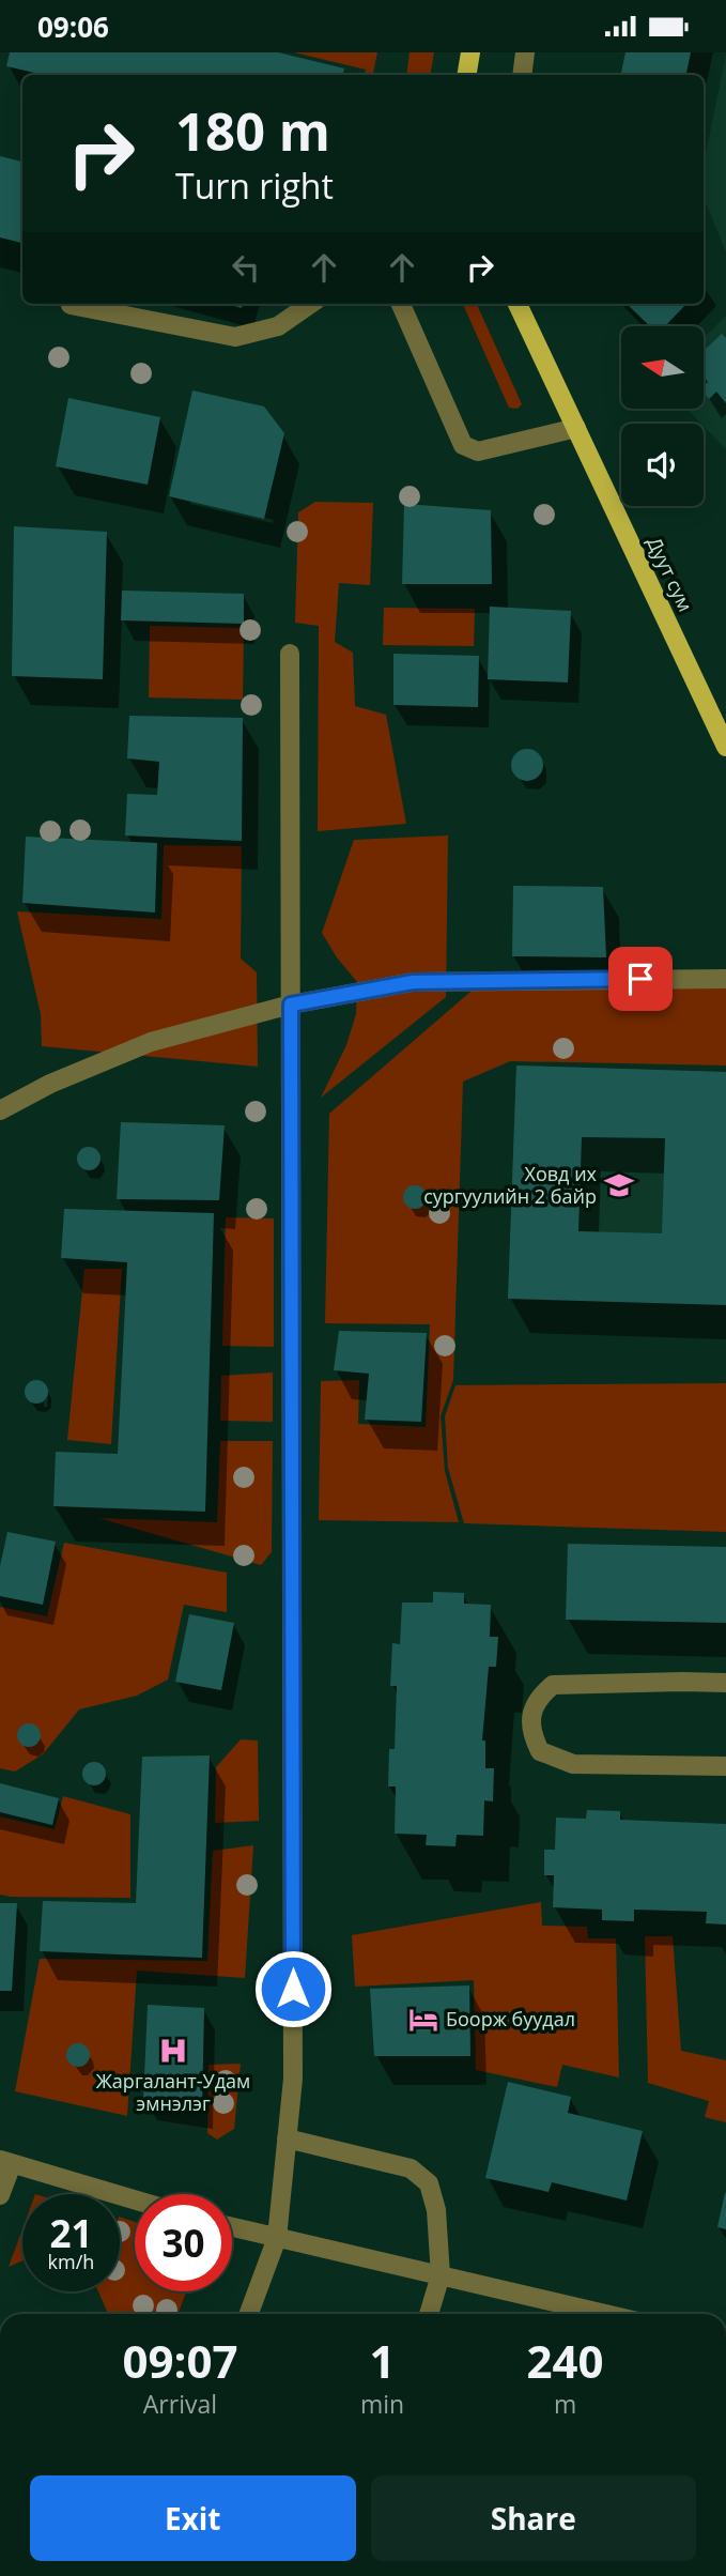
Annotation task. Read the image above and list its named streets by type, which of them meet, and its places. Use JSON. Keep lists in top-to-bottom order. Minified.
{"streets":{"main road":["Дуут сум"]},"places":{"school or university":["Ховд их сургуулийн 2 байр"],"hotel":["Боорж буудал"],"hospital":["Жаргалант-Удам эмнэлэг"]},"north":"left","page":{"status":"09:06","turn":["180 m","Turn right"],"speed":"21 km/h","limit":"30","eta":["09:07","Arrival","1","min","240","m"],"buttons":["Exit","Share"]}}
